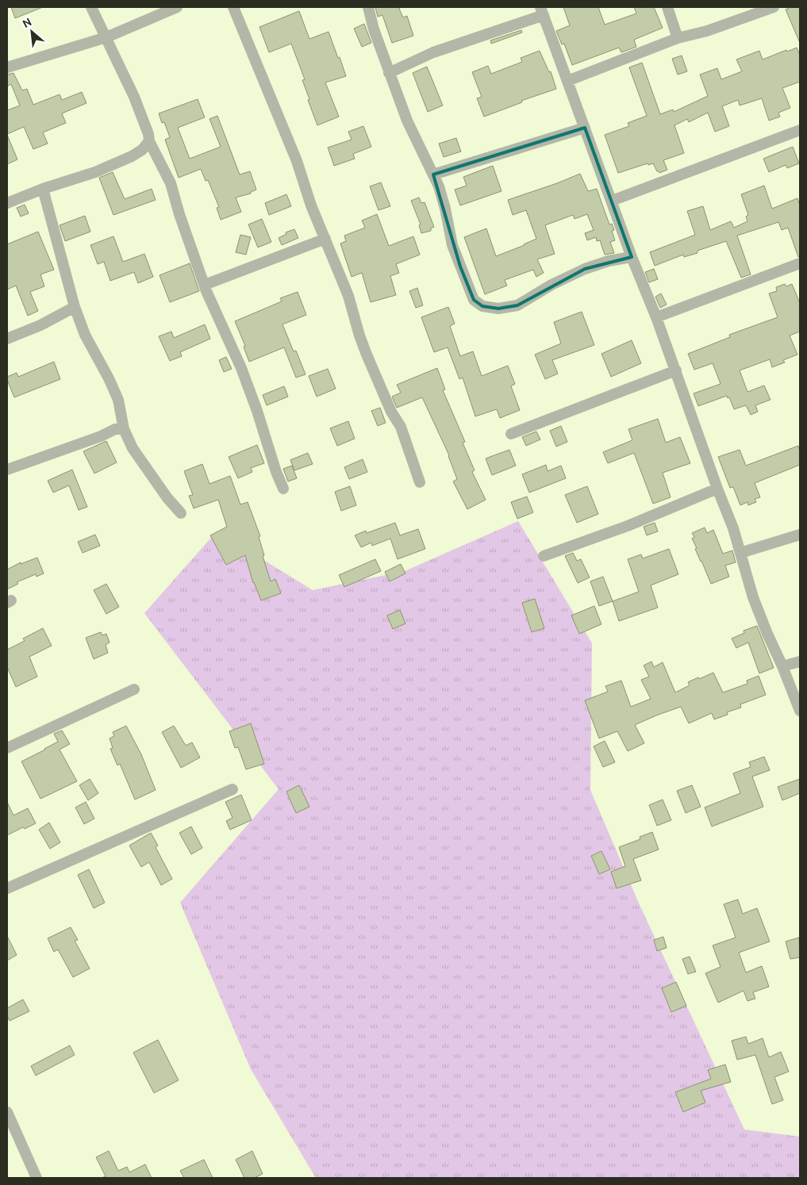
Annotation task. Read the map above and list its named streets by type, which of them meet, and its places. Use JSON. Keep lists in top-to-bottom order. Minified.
{"north":"top left"}
